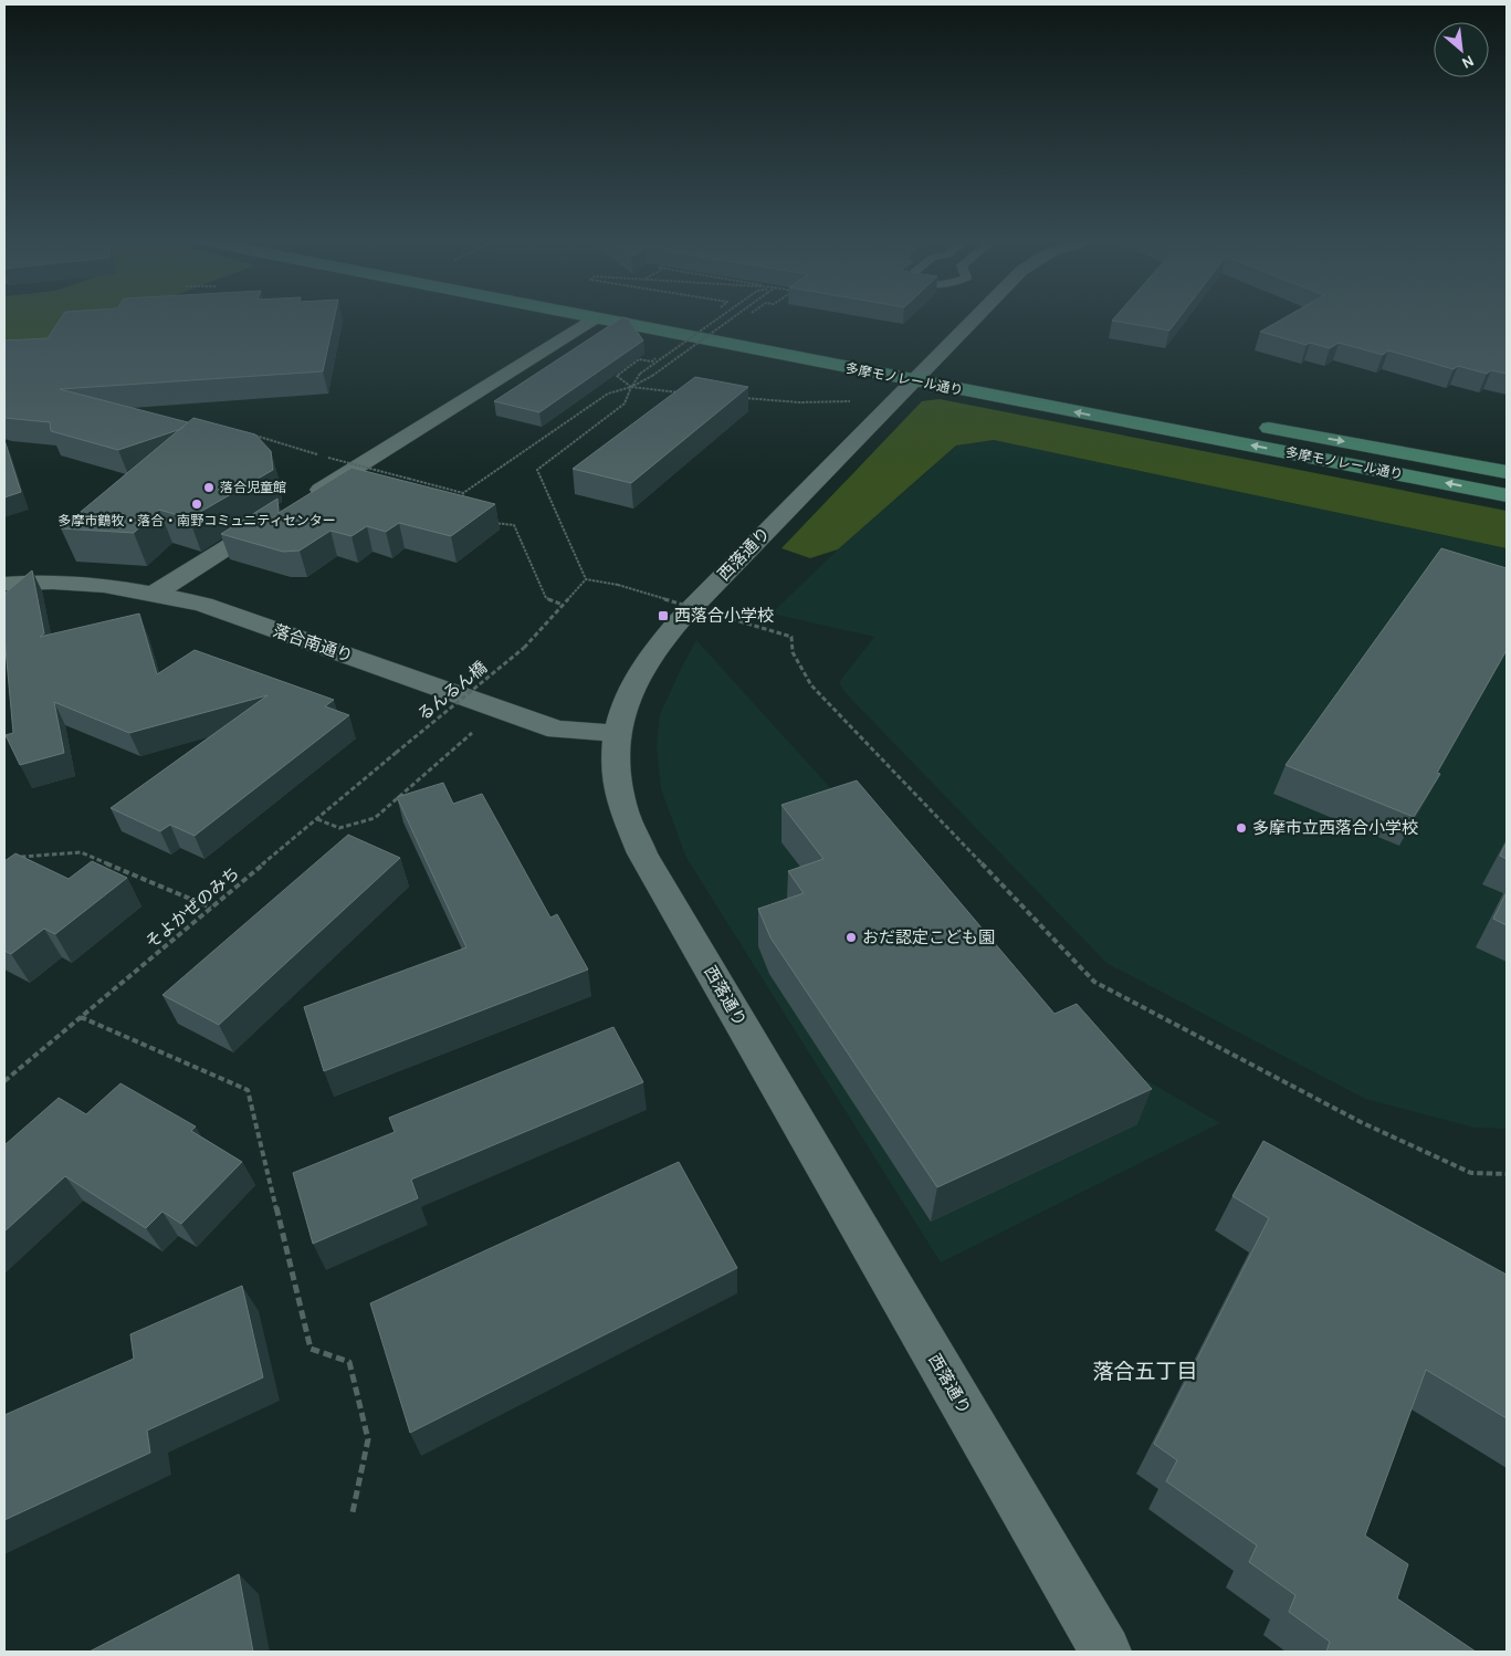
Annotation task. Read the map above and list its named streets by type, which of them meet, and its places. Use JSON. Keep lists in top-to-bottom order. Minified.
{"streets":{"main road":["多摩モノレール通り"],"street":["西落通り","落合南通り"],"path":["るんるん橋","そよかぜのみち"]},"crossings":[["多摩モノレール通り","西落通り"],["西落通り","落合南通り"],["るんるん橋","そよかぜのみち"]],"districts":["落合五丁目"],"places":{"other":["落合児童館","多摩市鶴牧・落合・南野コミュニティセンター","多摩市立西落合小学校","おだ認定こども園"],"transit":["西落合小学校"]},"north":"bottom right"}
